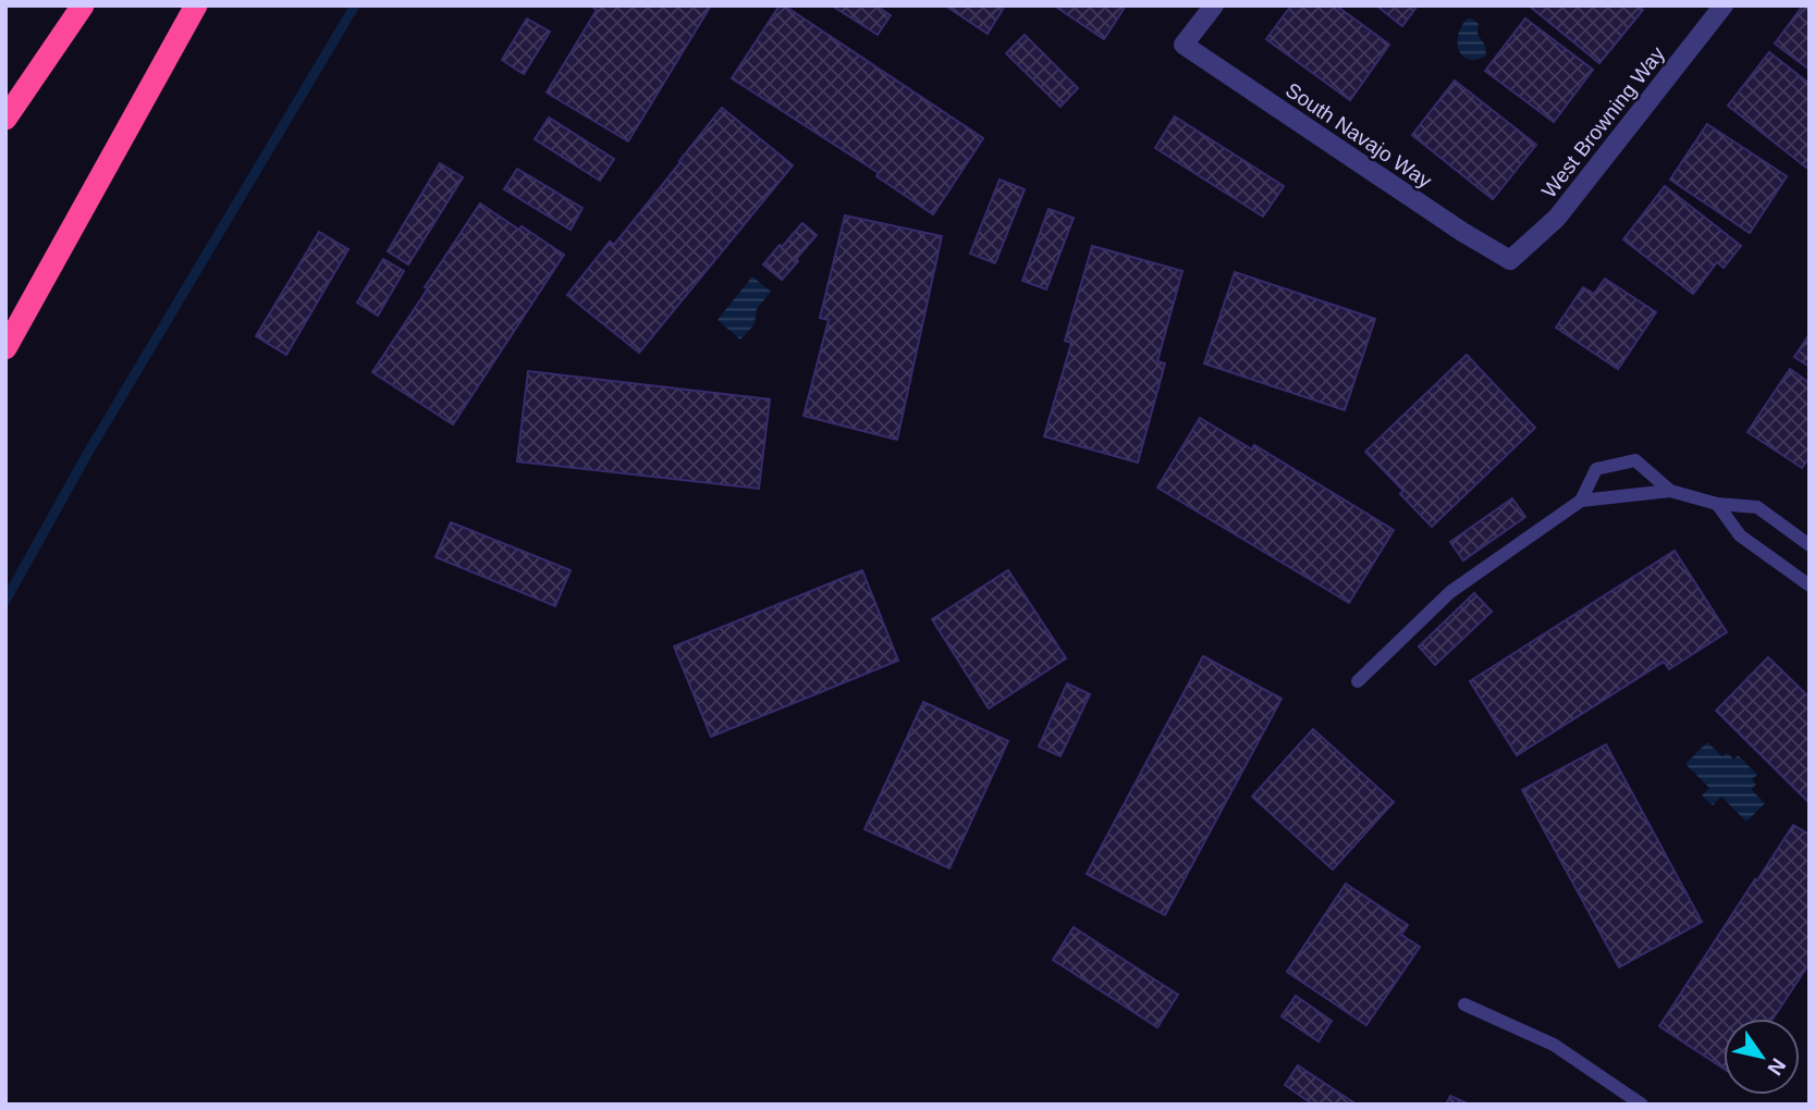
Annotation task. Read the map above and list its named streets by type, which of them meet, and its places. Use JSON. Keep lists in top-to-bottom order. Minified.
{"streets":{"street":["West Browning Way","South Navajo Way"]},"crossings":[["West Browning Way","South Navajo Way"]],"north":"bottom right"}
